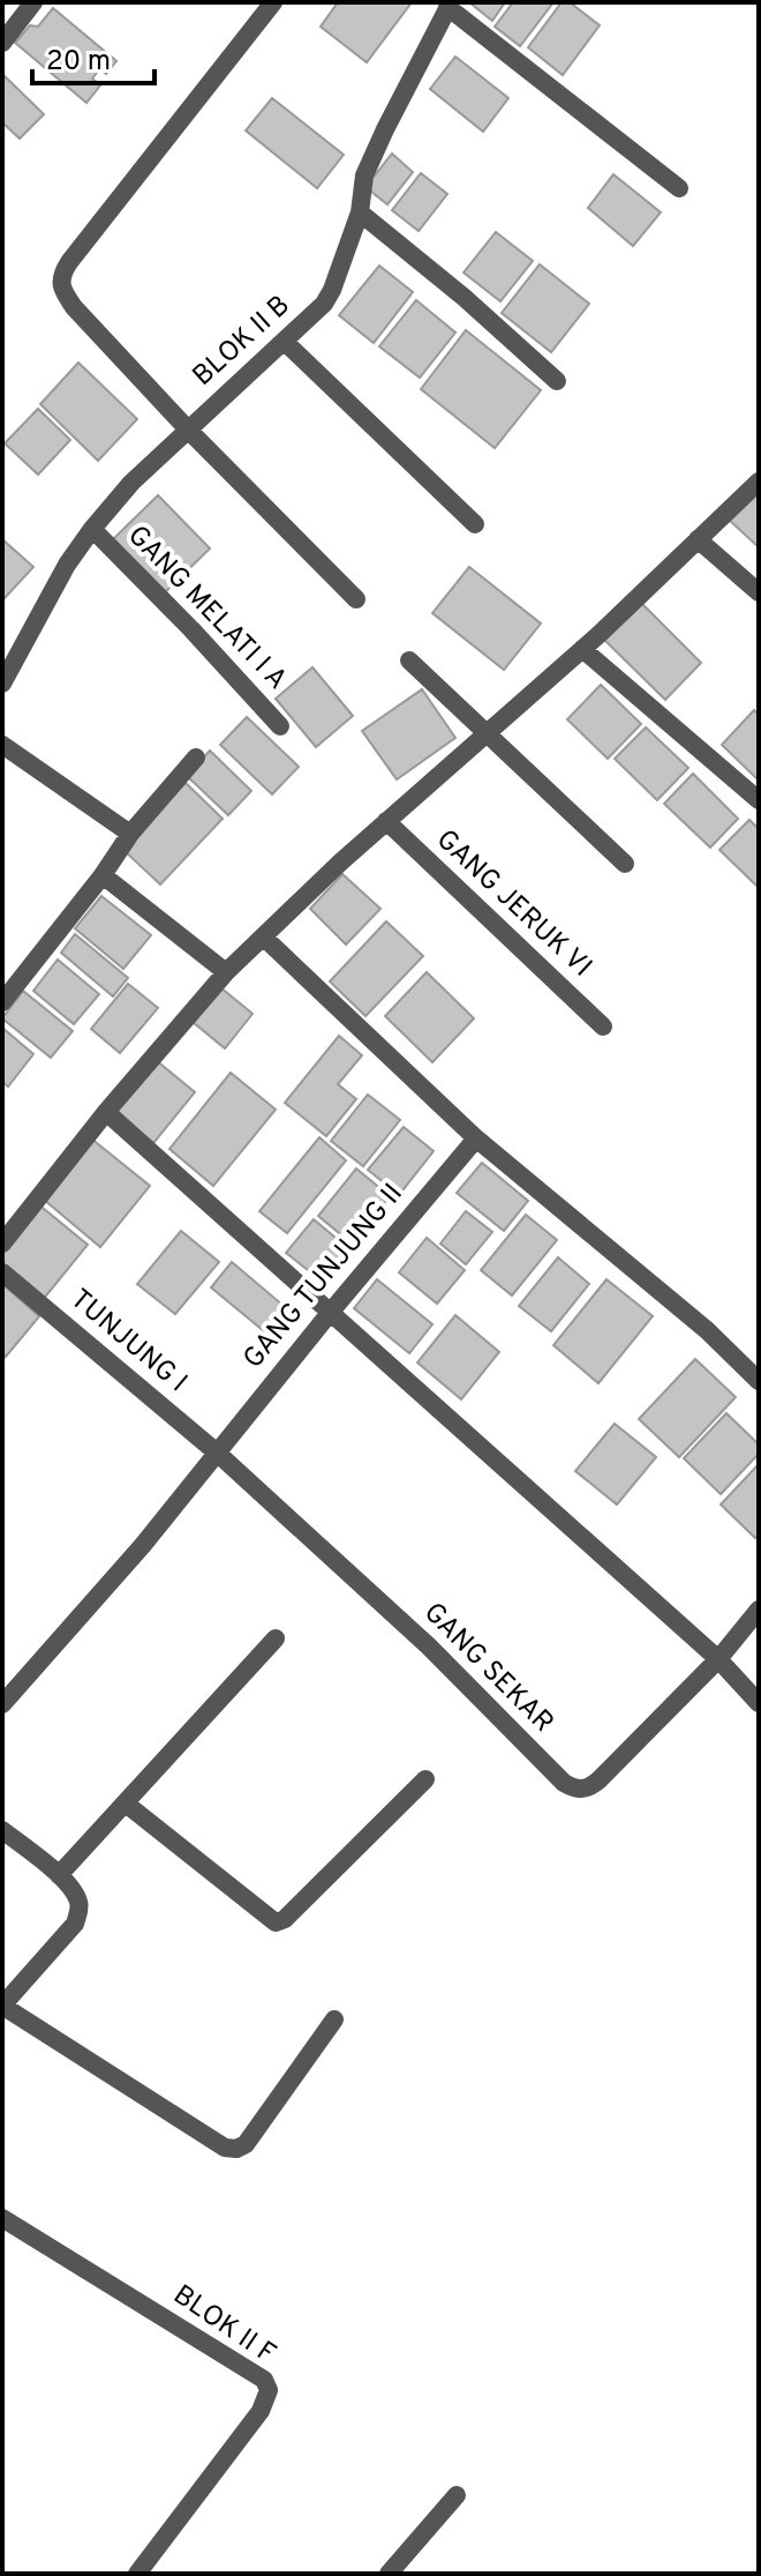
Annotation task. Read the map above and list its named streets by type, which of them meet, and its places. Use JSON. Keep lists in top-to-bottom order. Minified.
{"streets":{"street":["BLOK II B","GANG MELATI I A","GANG JERUK VI","GANG TUNJUNG II","TUNJUNG I","GANG SEKAR","BLOK II F"]},"crossings":[["BLOK II B","GANG MELATI I A"],["GANG TUNJUNG II","TUNJUNG I"],["GANG TUNJUNG II","GANG SEKAR"],["TUNJUNG I","GANG SEKAR"]],"scale_bar":"20 m"}
